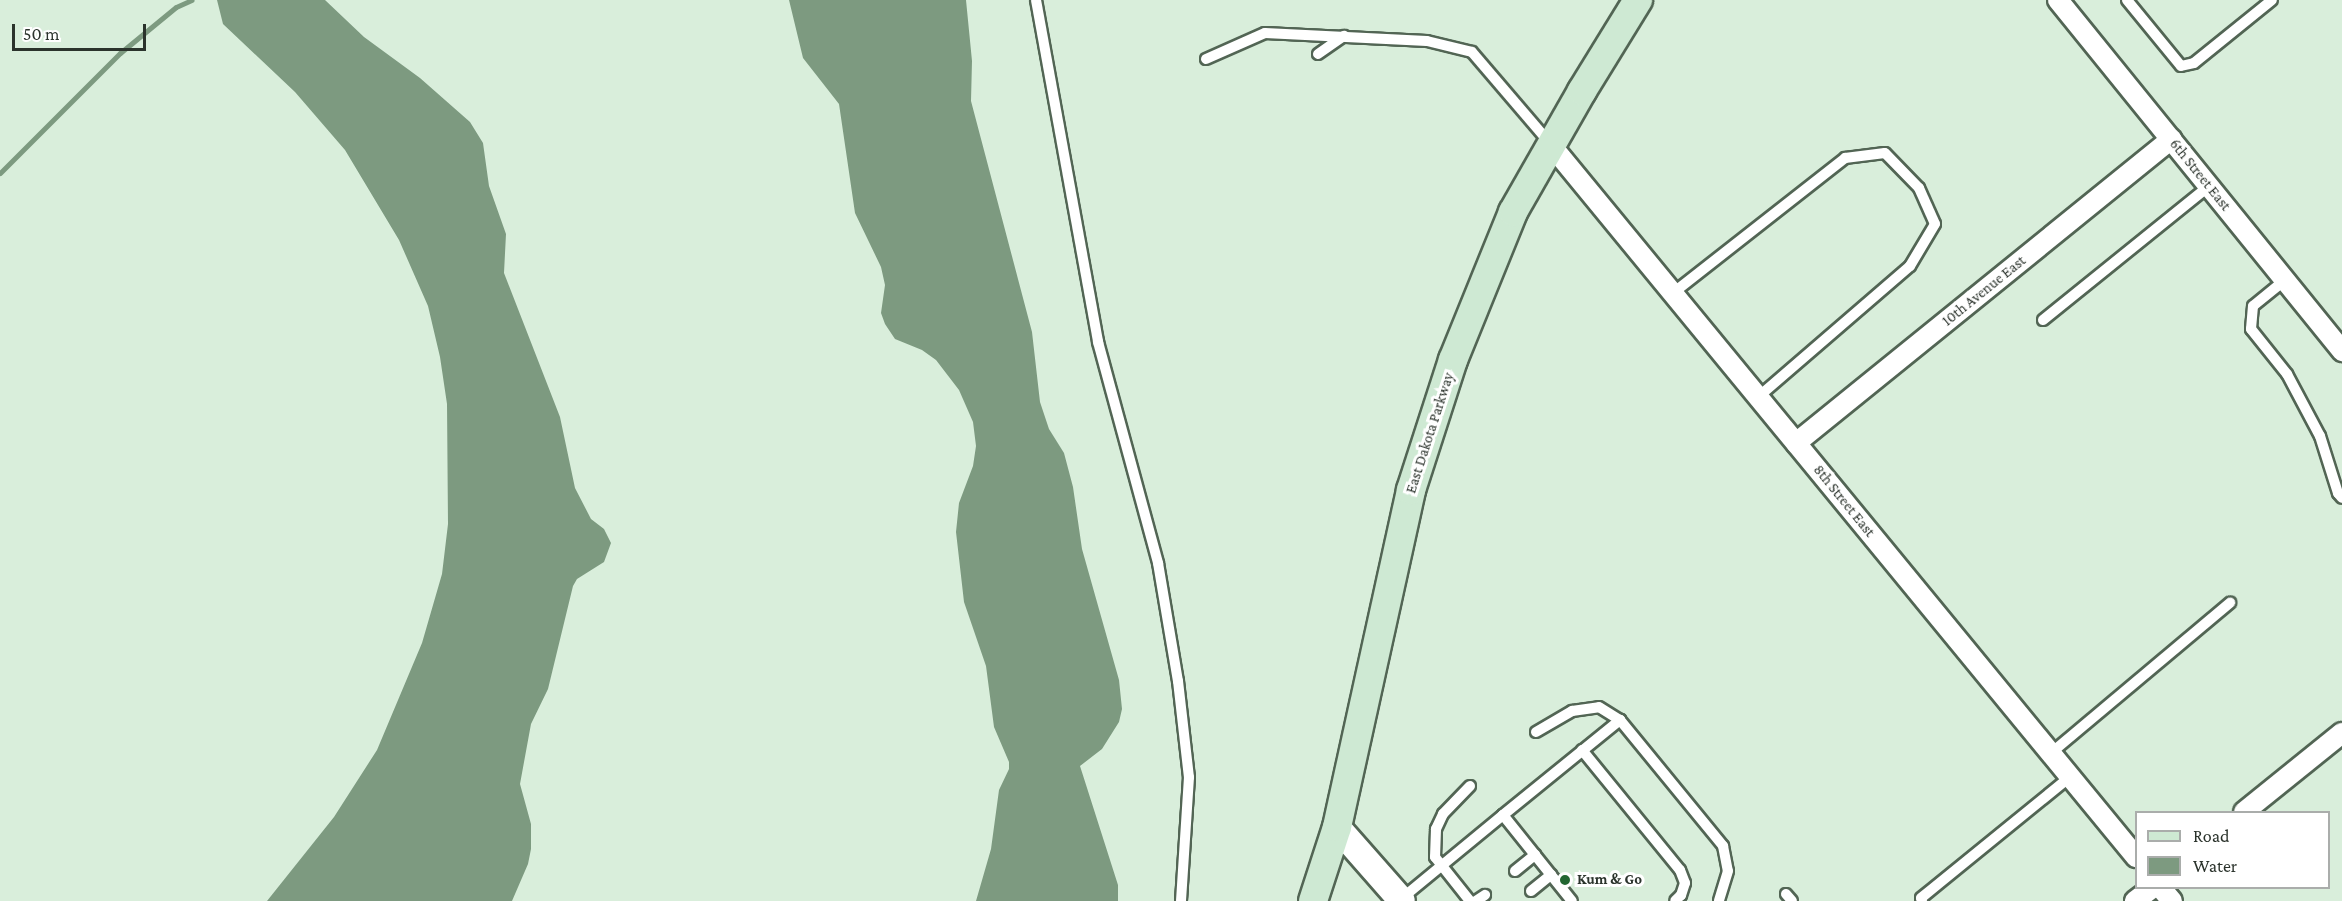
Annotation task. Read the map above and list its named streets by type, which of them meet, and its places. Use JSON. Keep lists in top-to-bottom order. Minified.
{"streets":{"main road":["East Dakota Parkway"],"street":["6th Street East","10th Avenue East","8th Street East"]},"crossings":[["6th Street East","10th Avenue East"],["10th Avenue East","8th Street East"],["East Dakota Parkway","8th Street East"]],"places":["Kum & Go"],"legend":["Road","Water"],"scale_bar":"50 m"}
